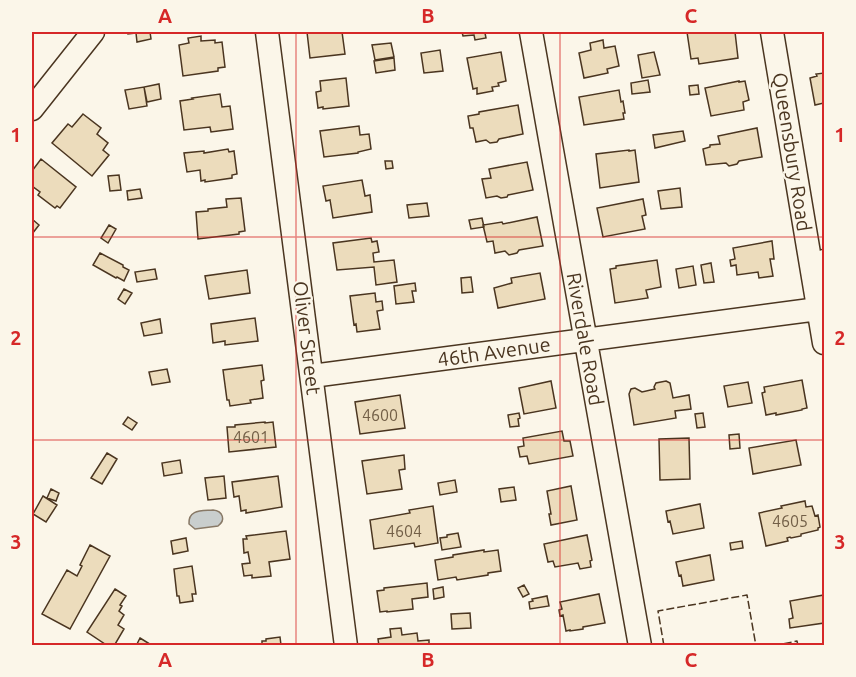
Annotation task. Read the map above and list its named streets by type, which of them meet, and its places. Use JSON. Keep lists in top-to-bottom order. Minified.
{"streets":{"street":["Queensbury Road","Oliver Street","Riverdale Road","46th Avenue"]},"crossings":[["Queensbury Road","46th Avenue"],["Oliver Street","46th Avenue"],["Riverdale Road","46th Avenue"]],"house_numbers":["4600","4601","4605","4604"],"grid":{"columns":["A","B","C"],"rows":["1","2","3"]}}
